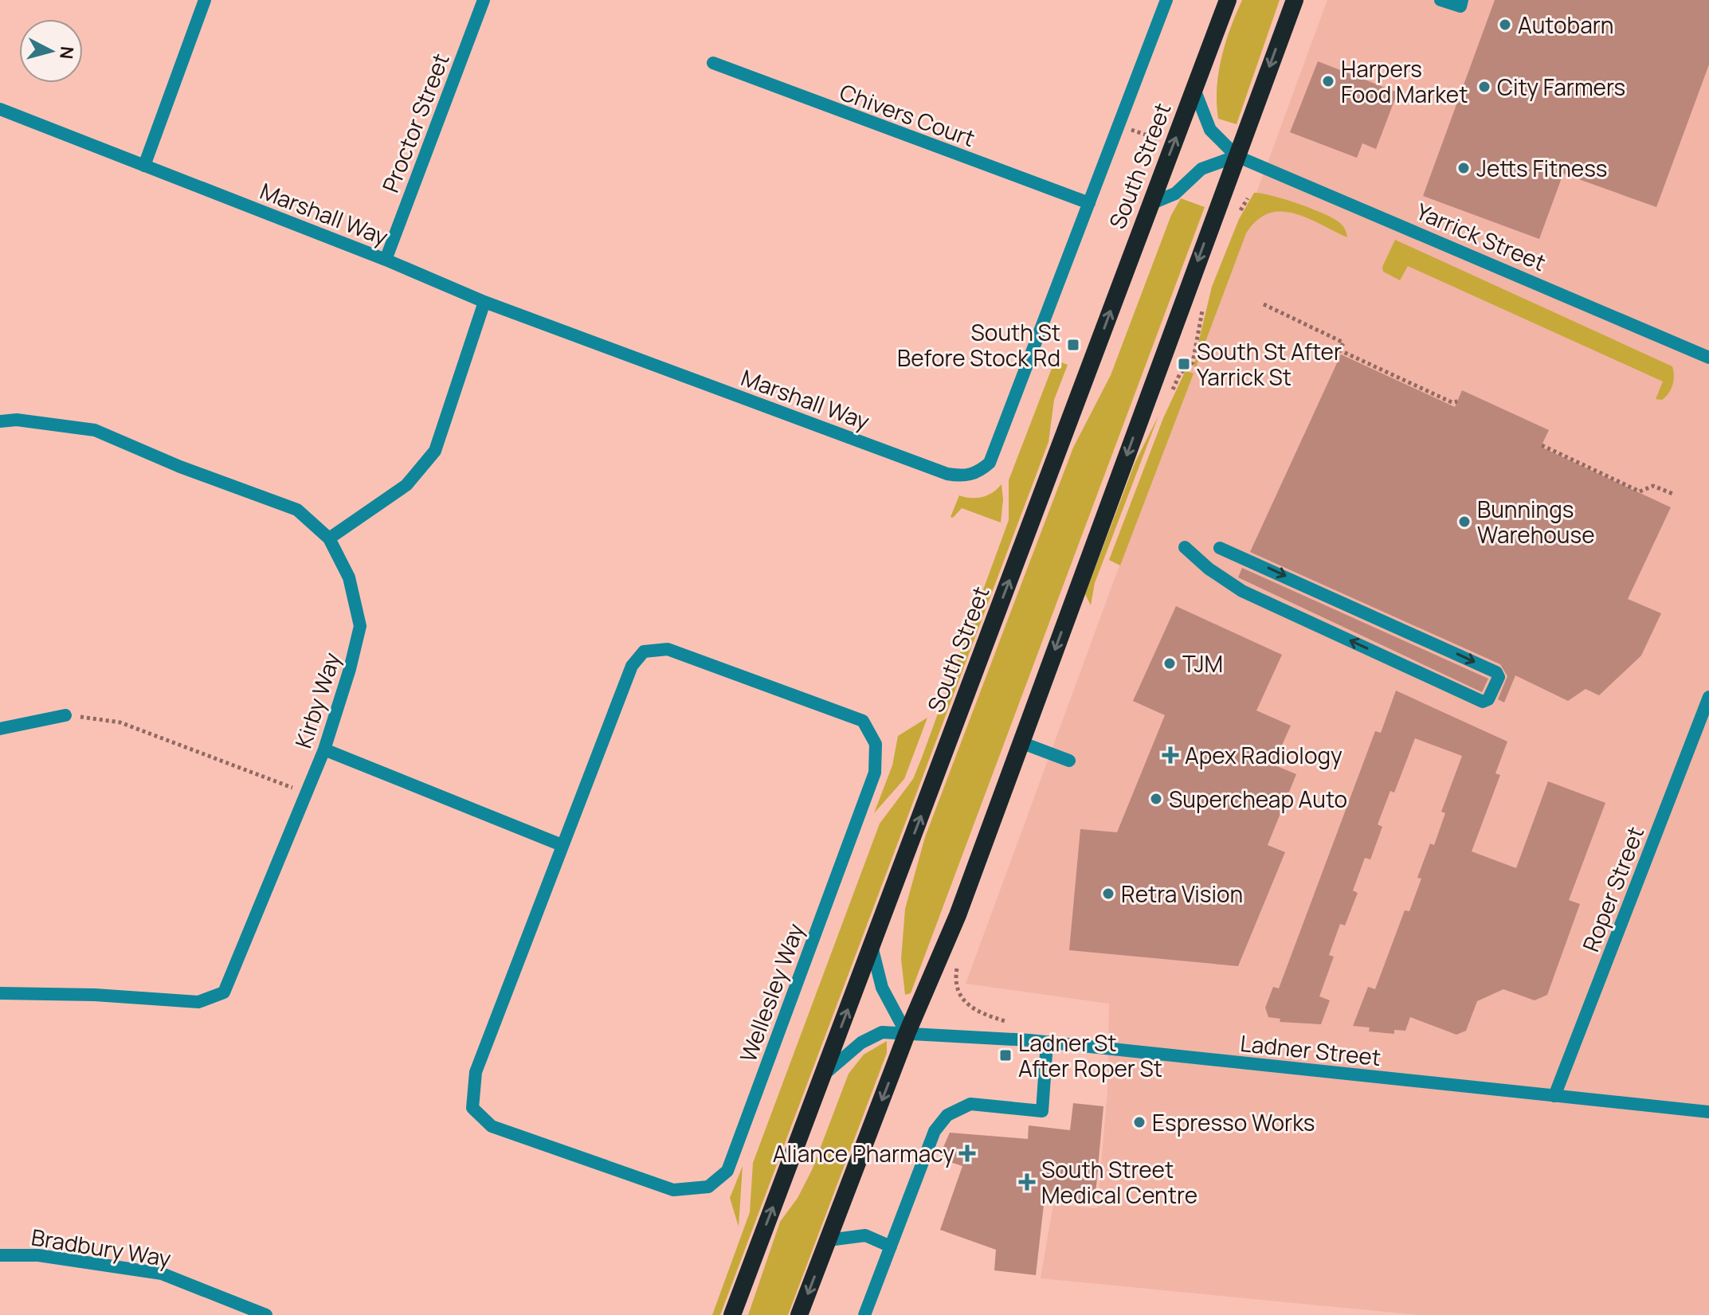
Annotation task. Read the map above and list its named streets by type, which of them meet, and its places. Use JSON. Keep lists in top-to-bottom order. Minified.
{"streets":{"highway":["South Street"],"street":["Chivers Court","Proctor Street","Marshall Way","Yarrick Street","Kirby Way","Roper Street","Wellesley Way","Ladner Street","Bradbury Way"]},"crossings":[["Chivers Court","Marshall Way"],["Proctor Street","Marshall Way"],["South Street","Yarrick Street"],["South Street","Ladner Street"],["Roper Street","Ladner Street"]],"places":{"other":["Autobarn","Harpers Food Market","City Farmers","Jetts Fitness","Bunnings Warehouse","TJM","Supercheap Auto","Retra Vision","Espresso Works"],"transit":["South St Before Stock Rd","South St After Yarrick St","Ladner St After Roper St"],"health":["Apex Radiology","Aliance Pharmacy","South Street Medical Centre"]},"north":"right"}
